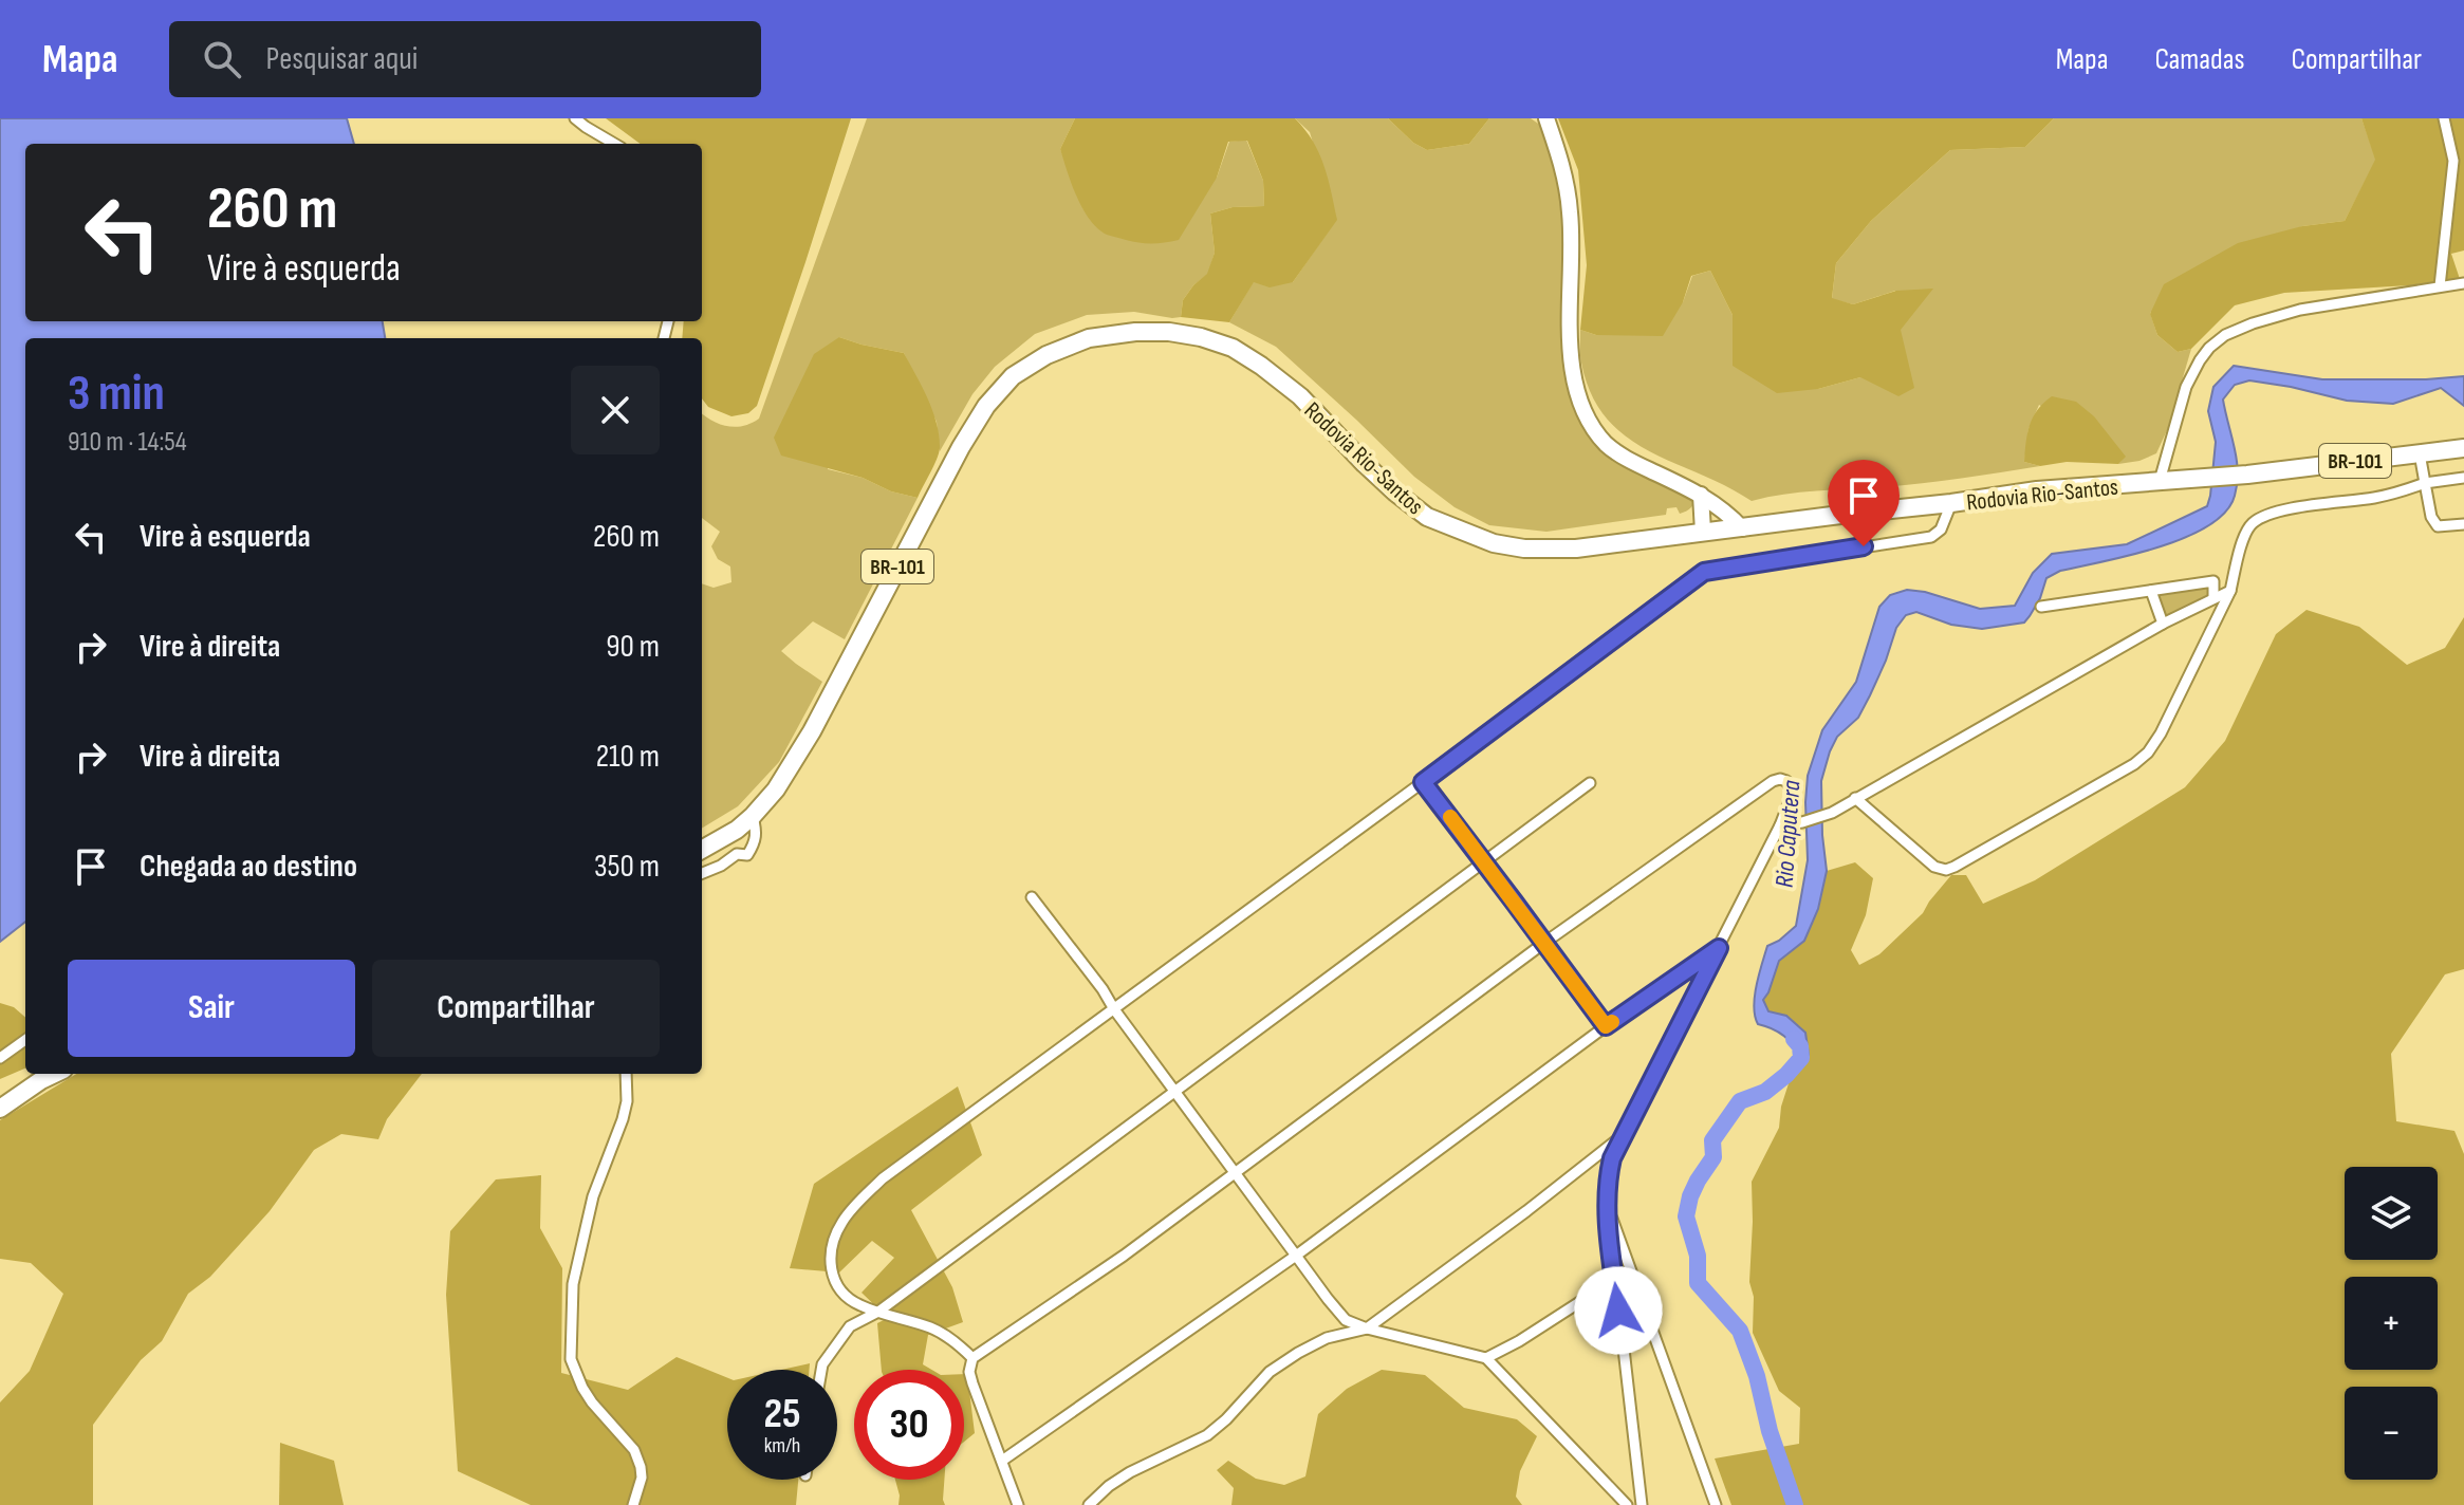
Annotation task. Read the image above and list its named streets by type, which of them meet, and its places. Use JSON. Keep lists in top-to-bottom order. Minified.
{"streets":{"highway":["Rodovia Rio-Santos","BR-101"]},"water":["Rio Caputera"],"page":{"header":"Mapa","search":"Pesquisar aqui","nav":["Mapa","Camadas","Compartilhar"],"turn":["260 m","Vire à esquerda"],"heading":["3 min","910 m · 14:54"],"list":[{"name":"Vire à esquerda","value":"260 m"},{"name":"Vire à direita","value":"90 m"},{"name":"Vire à direita","value":"210 m"},{"name":"Chegada ao destino","value":"350 m"}],"buttons":["Sair","Compartilhar"],"map_buttons":["+","−"],"speed":"25 km/h","limit":"30"}}
